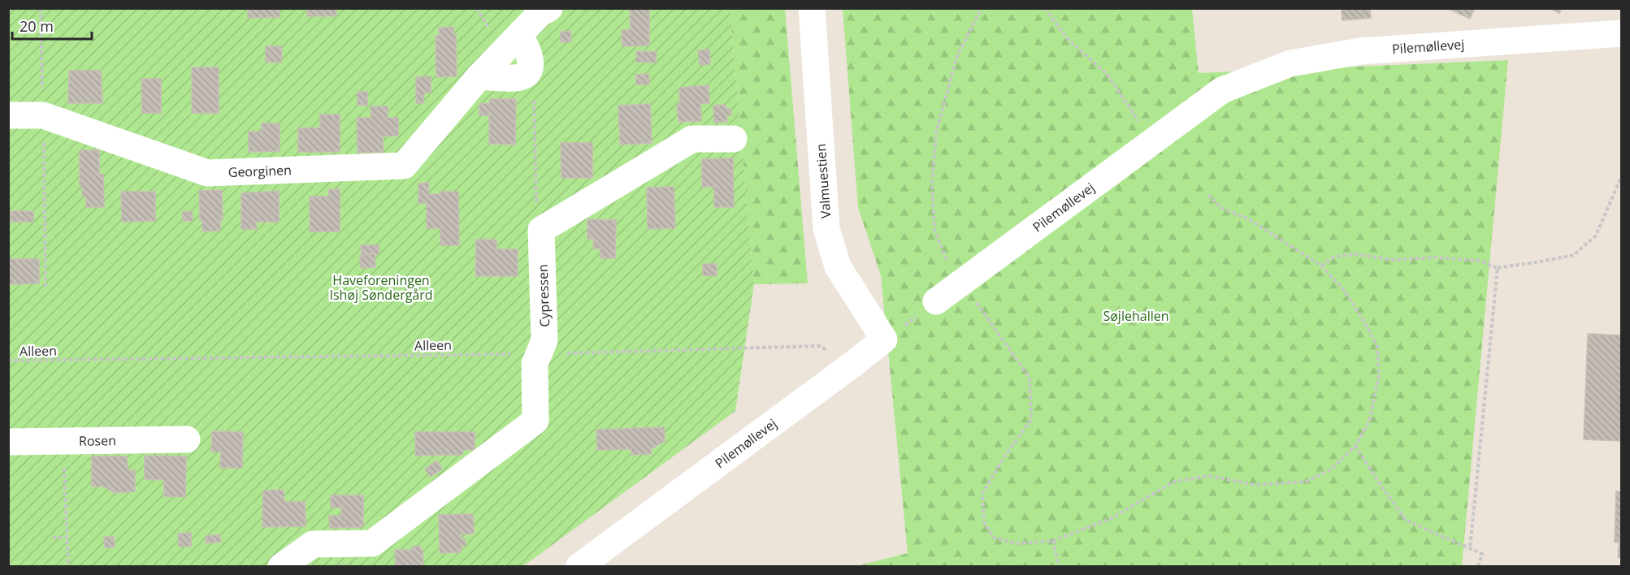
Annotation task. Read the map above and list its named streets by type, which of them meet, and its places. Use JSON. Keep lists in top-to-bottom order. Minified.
{"streets":{"street":["Pilemøllevej","Georginen","Valmuestien","Cypressen","Rosen"],"path":["Alleen"]},"crossings":[["Pilemøllevej","Valmuestien"],["Pilemøllevej","Alleen"],["Cypressen","Alleen"]],"parks":["Haveforeningen Ishøj Søndergård","Søjlehallen"],"scale_bar":"20 m"}
